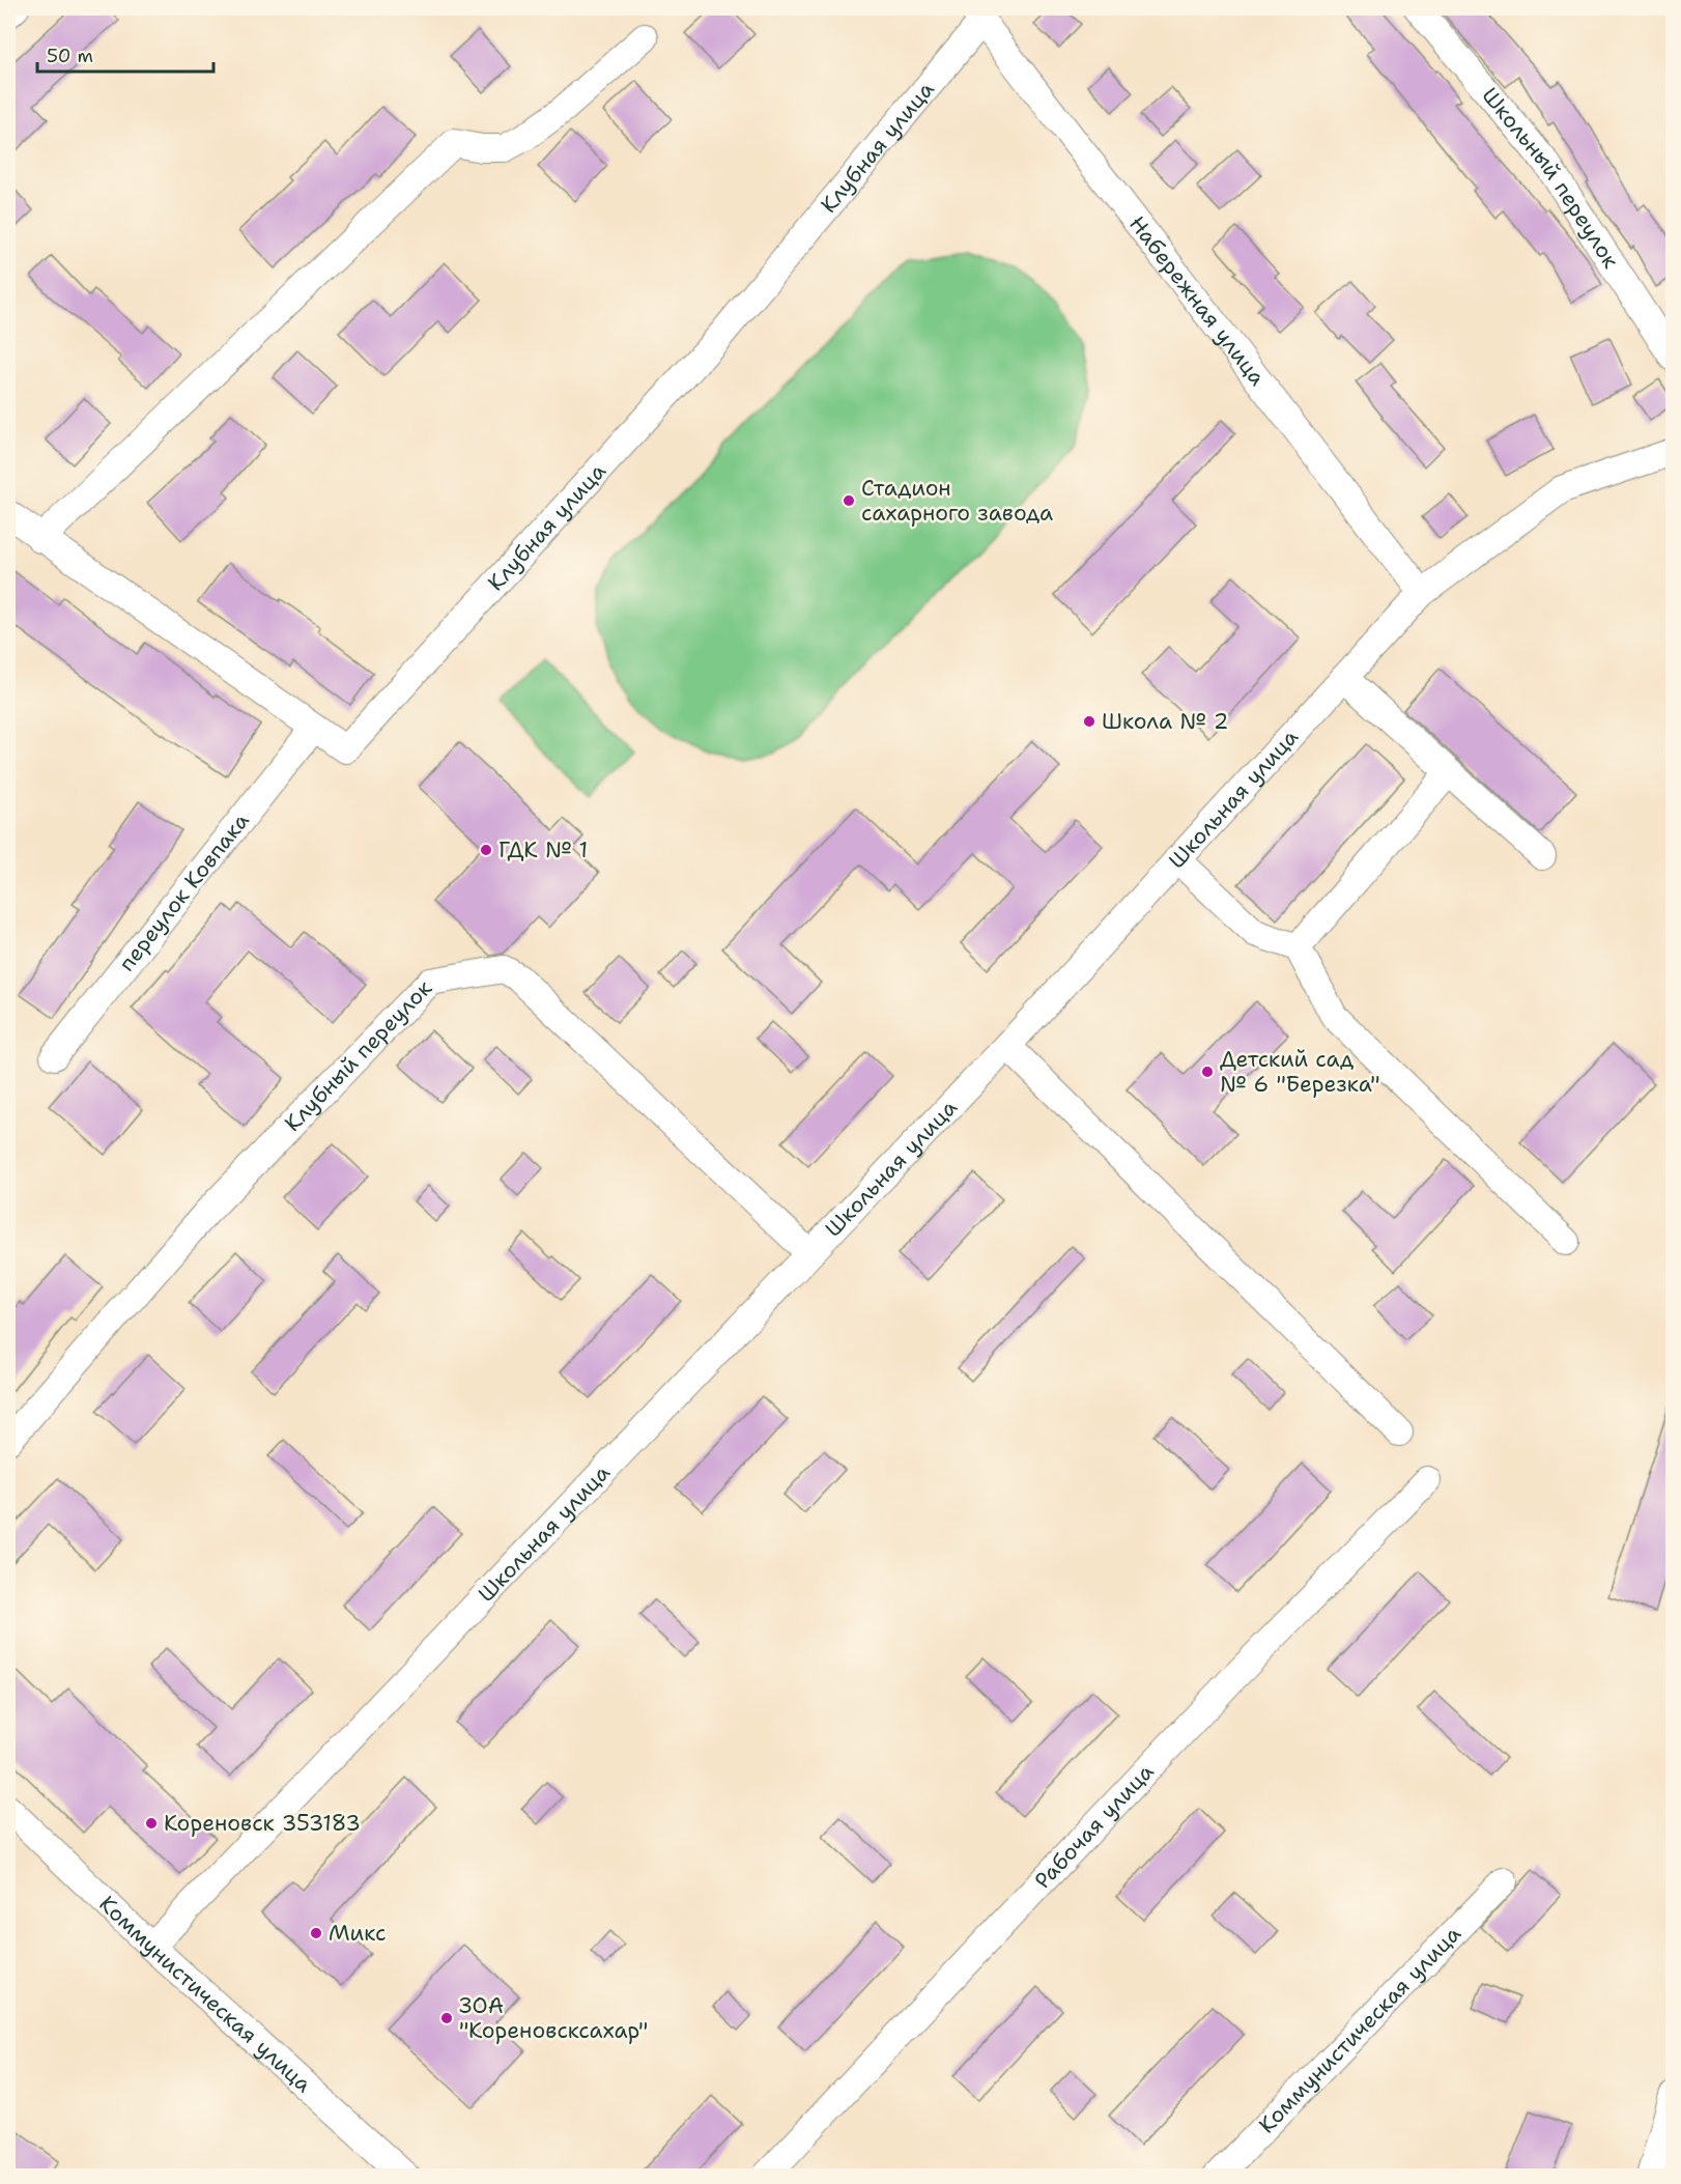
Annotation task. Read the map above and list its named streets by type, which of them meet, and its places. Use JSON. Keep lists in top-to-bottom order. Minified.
{"streets":{"street":["Клубная улица","Школьный переулок","Набережная улица","Школьная улица","переулок Ковпака","Клубный переулок","Рабочая улица","Коммунистическая улица"]},"crossings":[["Клубная улица","Набережная улица"],["Клубная улица","переулок Ковпака"],["Набережная улица","Школьная улица"],["Школьная улица","Клубный переулок"],["Школьная улица","Коммунистическая улица"]],"places":["Стадион сахарного завода","Школа № 2","ГДК № 1","Детский сад № 6 \"Березка\"","Кореновск 353183","Микс","ЗОА \"Кореновсксахар\""],"scale_bar":"50 m"}
